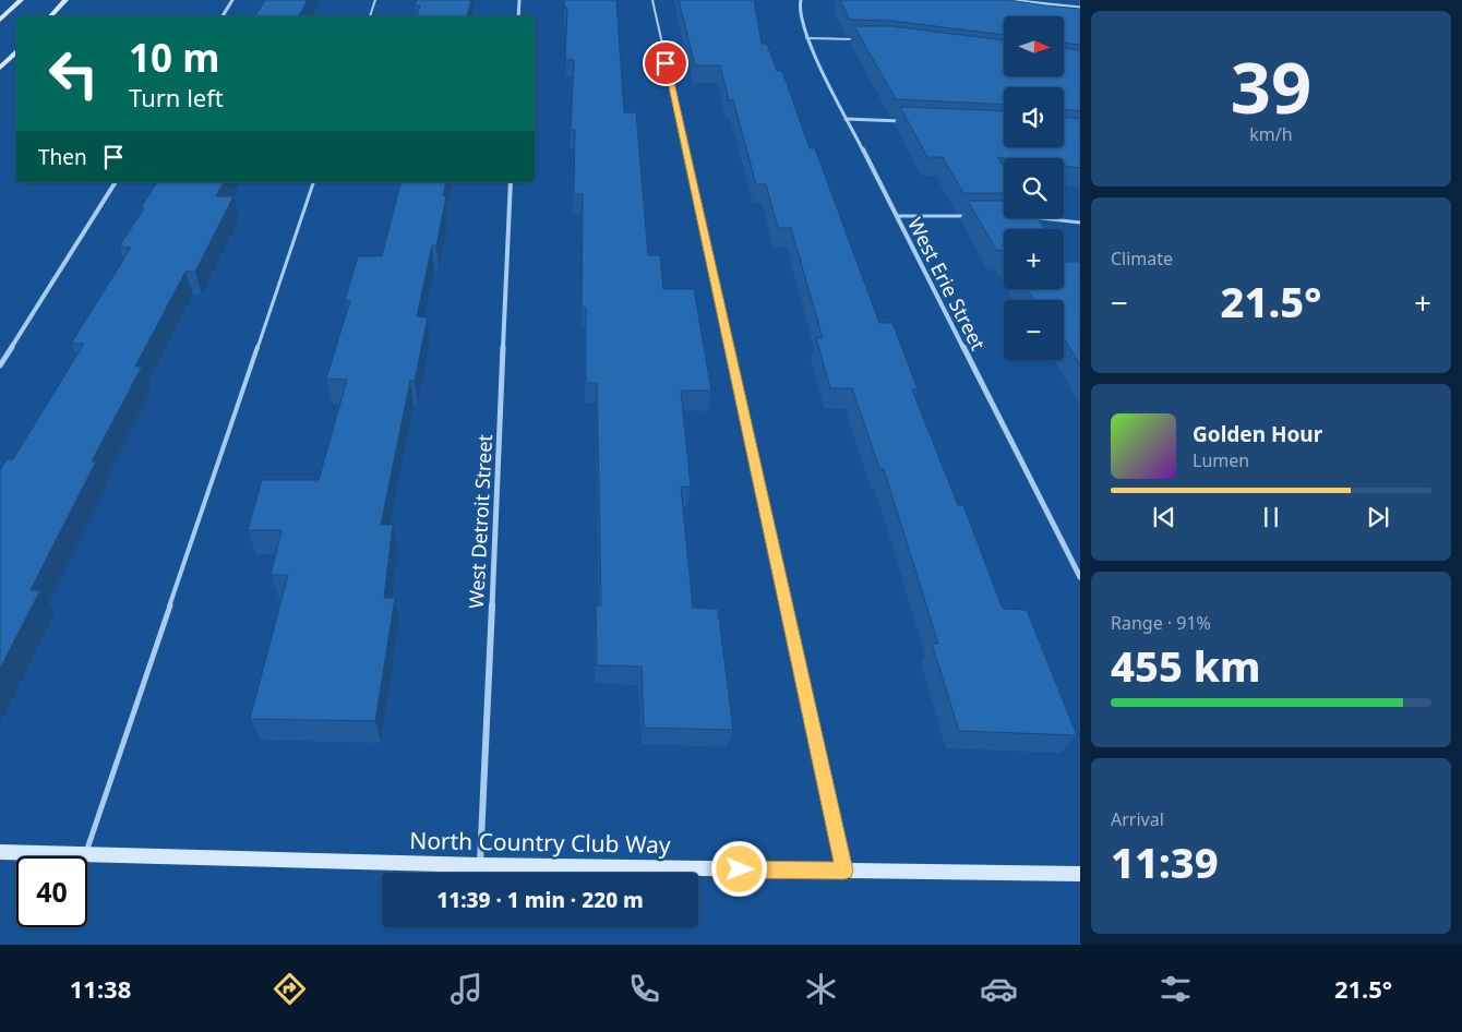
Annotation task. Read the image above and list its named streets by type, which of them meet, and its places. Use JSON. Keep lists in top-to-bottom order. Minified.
{"streets":{"street":["West Erie Street","West Detroit Street","North Country Club Way"]},"crossings":[["West Detroit Street","North Country Club Way"]],"north":"right","page":{"tile":[["39","km/h"],"Climate",["Range · 91%","455 km"],["Arrival","11:39"]],"map_buttons":["+","−"],"turn":["10 m","Turn left"],"then":"Then","heat":["−","21.5°","+"],"song":["Golden Hour","Lumen"],"limit":"40","trip":"11:39 · 1 min · 220 m","tabs":["11:38","21.5°"]}}
